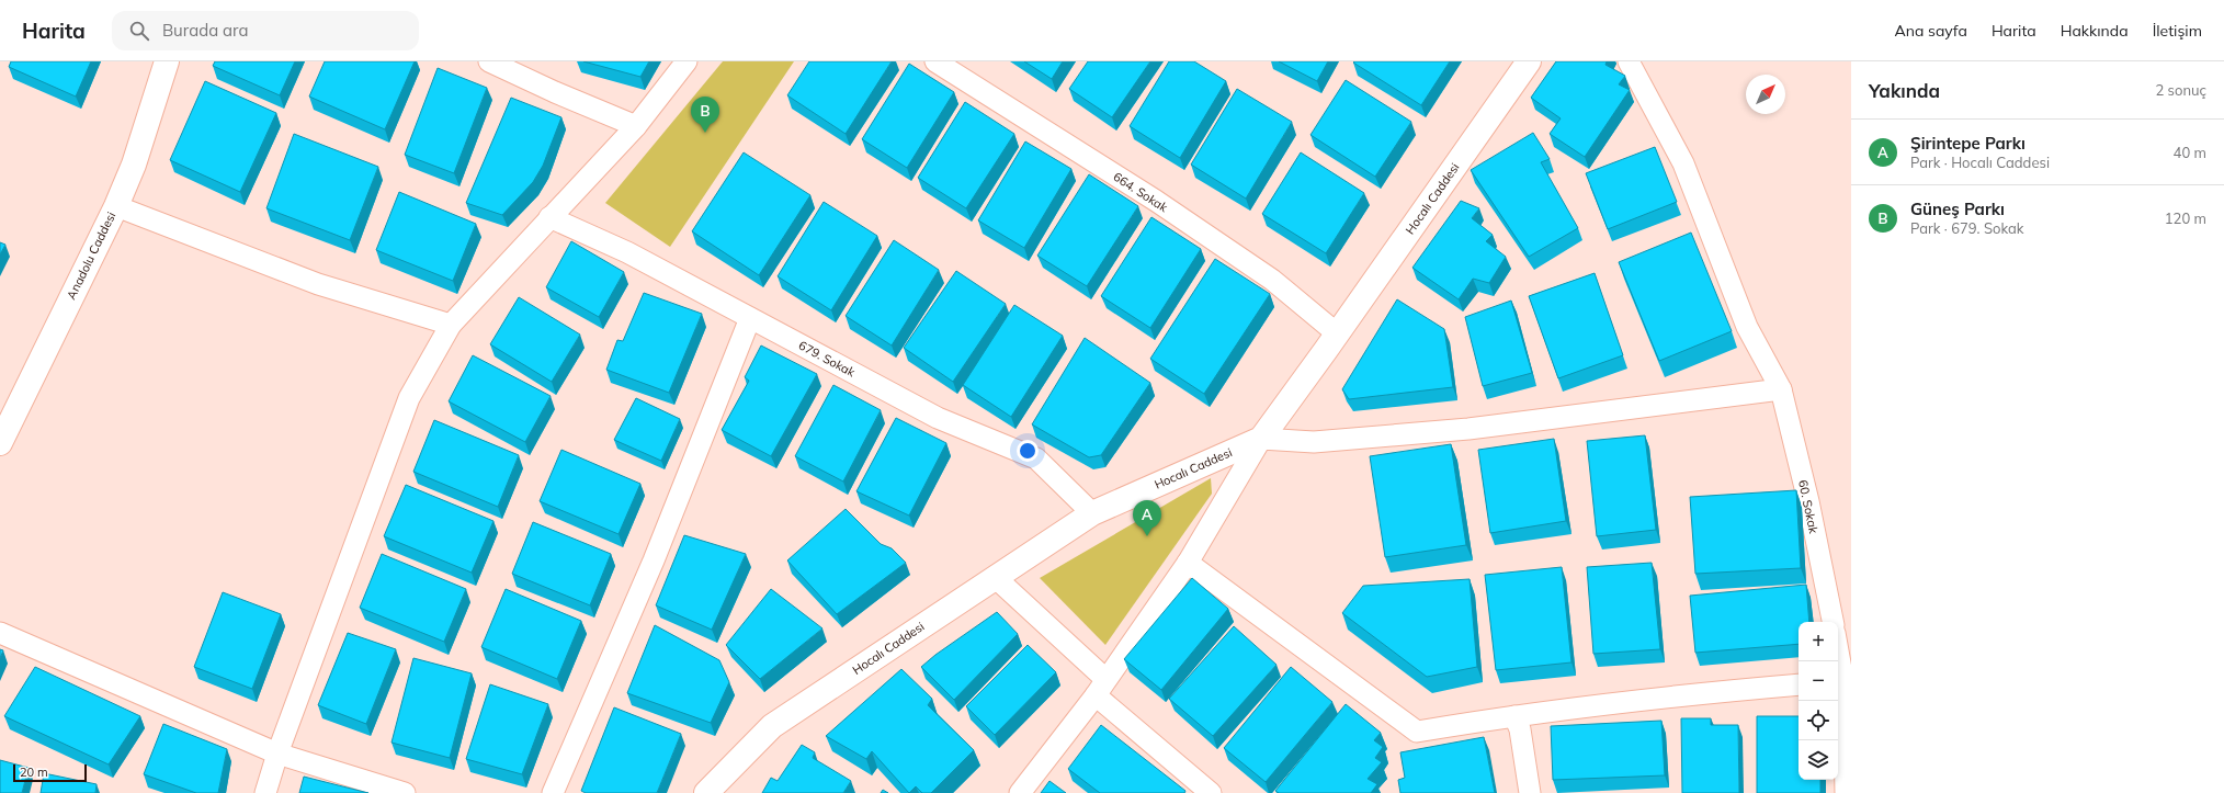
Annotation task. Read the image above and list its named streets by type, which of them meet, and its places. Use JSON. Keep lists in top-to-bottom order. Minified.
{"streets":{"street":["664. Sokak","Hocalı Caddesi","Anadolu Caddesi","679. Sokak","60. Sokak"]},"crossings":[["664. Sokak","Hocalı Caddesi"],["Hocalı Caddesi","679. Sokak"]],"scale_bar":"20 m","north":"top right","page":{"header":"Harita","search":"Burada ara","nav":["Ana sayfa","Harita","Hakkında","İletişim"],"heading":["Yakında","2 sonuç"],"pins":["B","A"],"list":[{"mark":"A","name":"Şirintepe Parkı","note":"Park · Hocalı Caddesi","value":"40 m"},{"mark":"B","name":"Güneş Parkı","note":"Park · 679. Sokak","value":"120 m"}],"map_buttons":["+","−"],"scale":"20 m"}}
